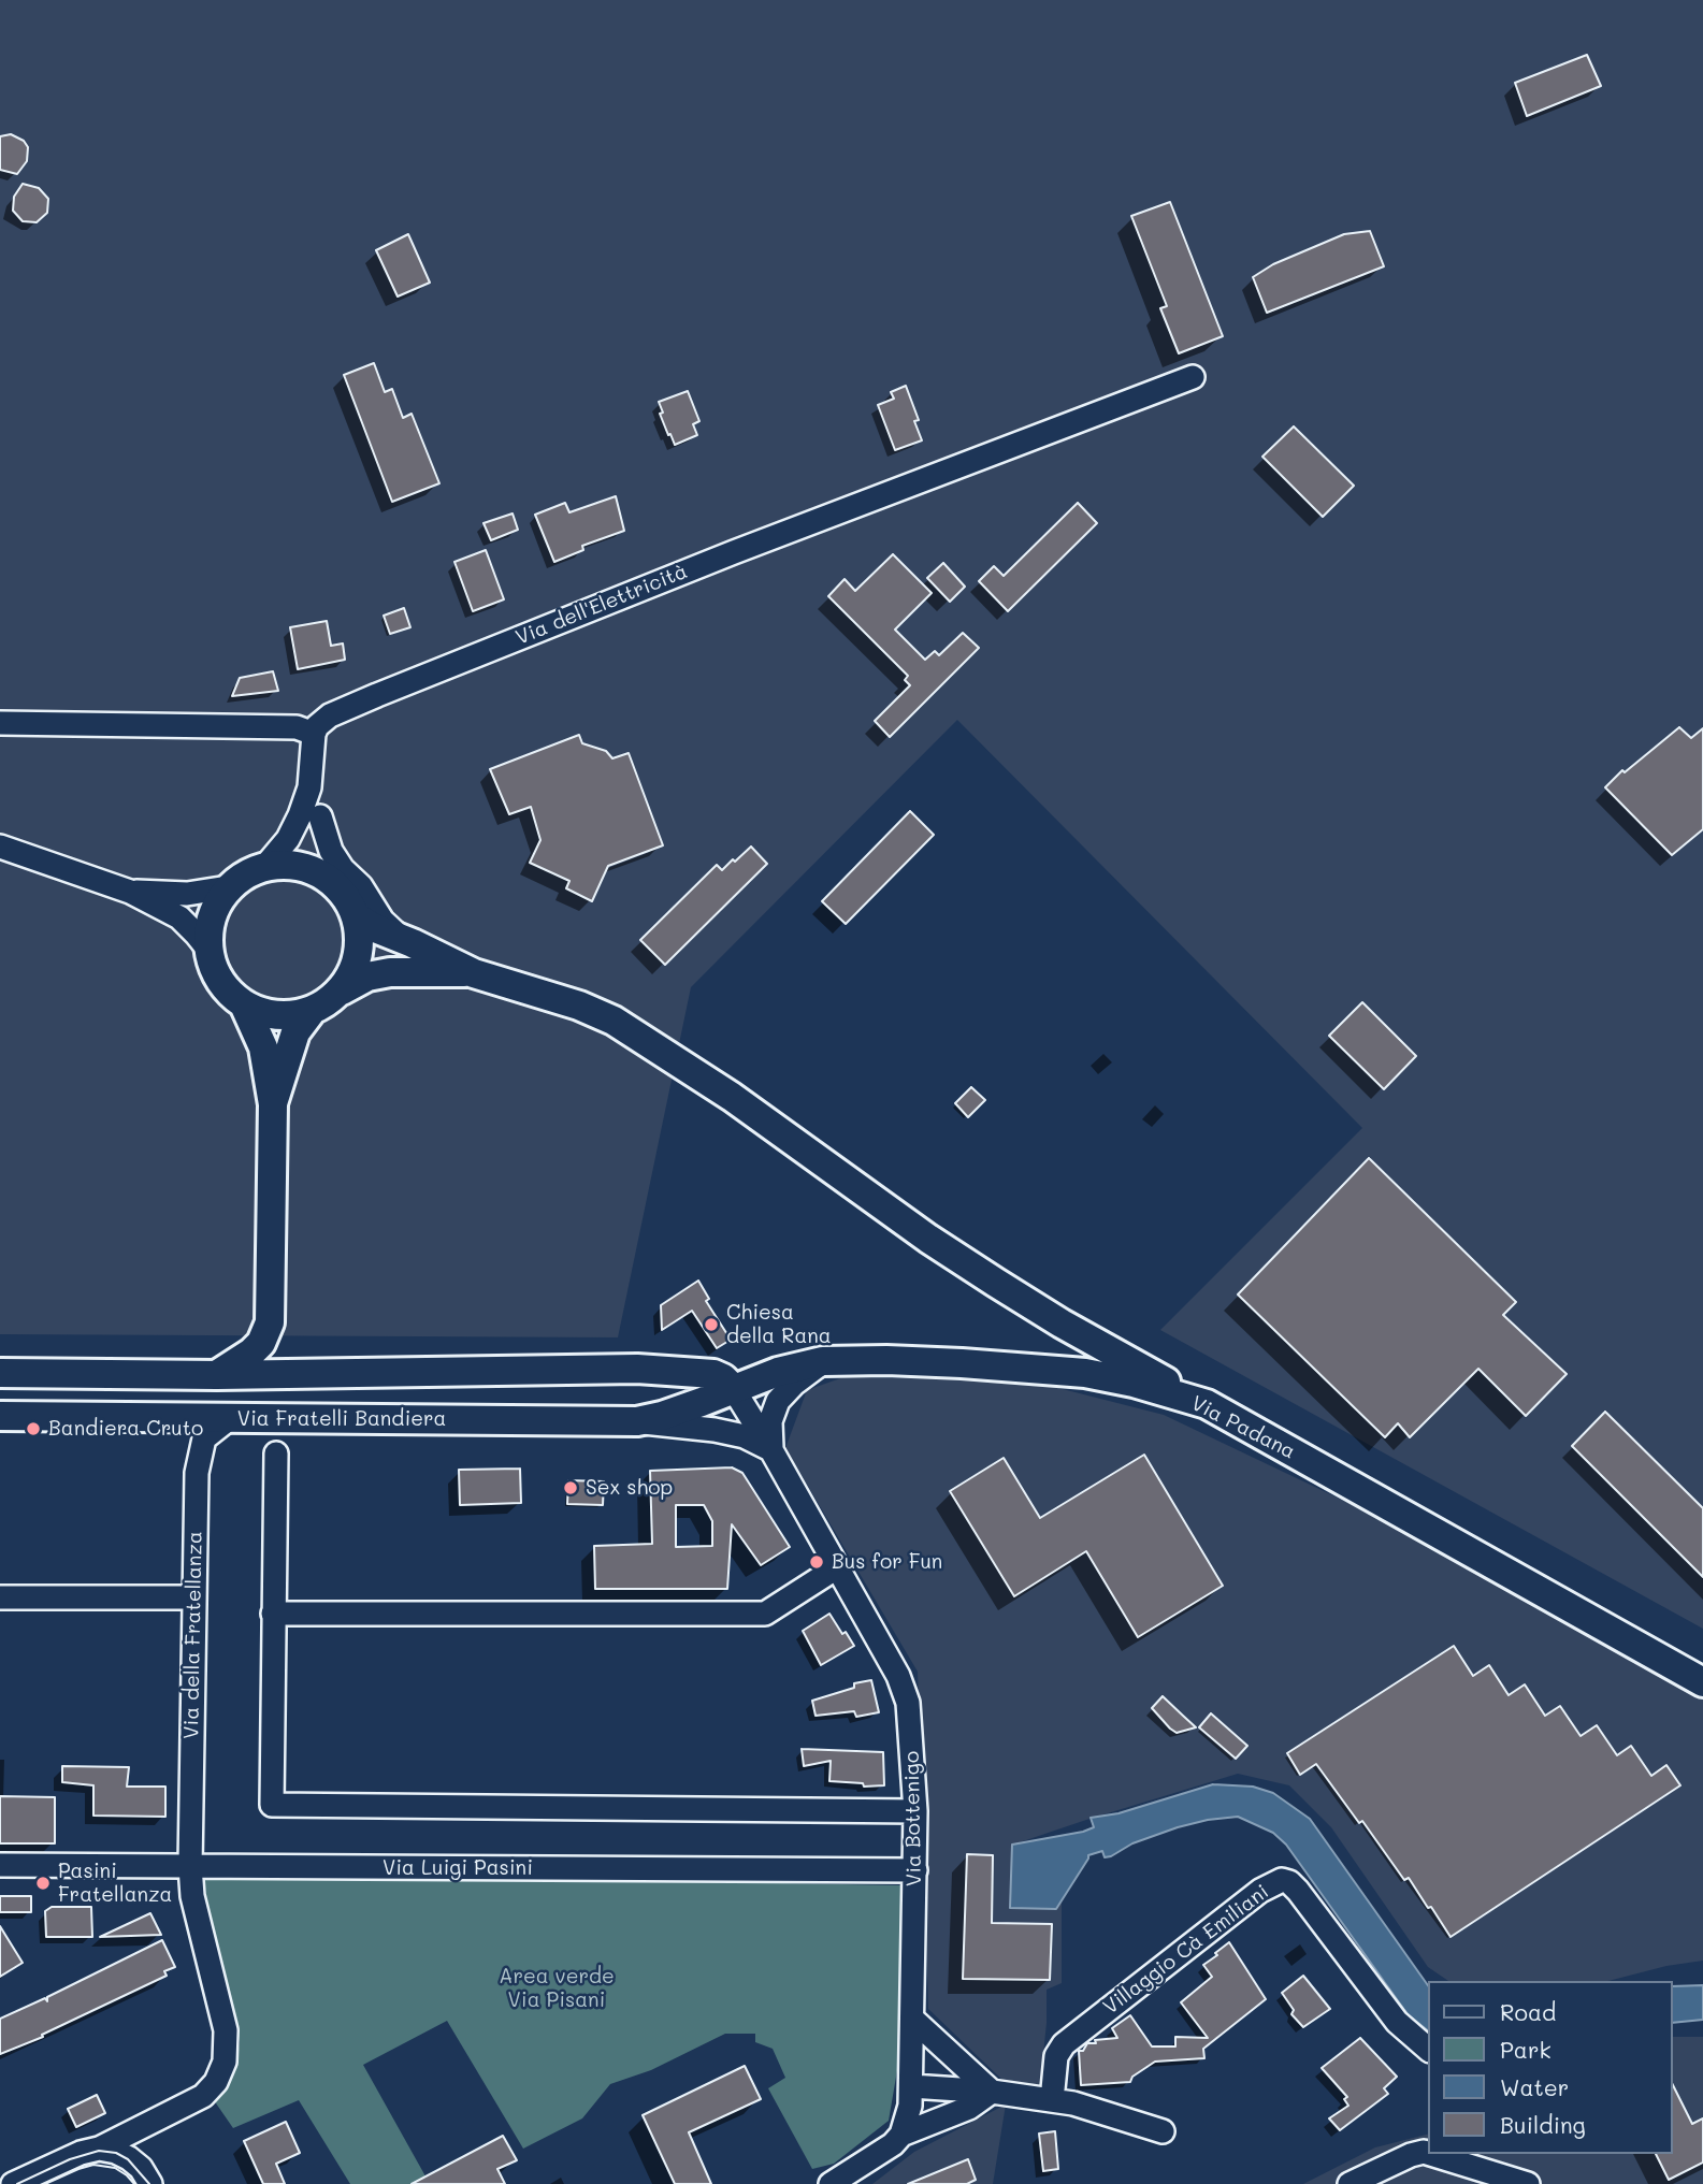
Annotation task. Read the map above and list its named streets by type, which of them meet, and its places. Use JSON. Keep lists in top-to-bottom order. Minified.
{"streets":{"main road":["Via Fratelli Bandiera","Via Padana"],"street":["Via dell'Elettricità","Via della Fratellanza","Via Bottenigo","Via Luigi Pasini","Villaggio Cà Emiliani"]},"crossings":[["Via Fratelli Bandiera","Via Padana"],["Via Fratelli Bandiera","Via della Fratellanza"],["Via Fratelli Bandiera","Via Bottenigo"],["Via della Fratellanza","Via Luigi Pasini"],["Via Bottenigo","Via Luigi Pasini"]],"parks":["Area verde Via Pisani"],"places":["Chiesa della Rana","Bandiera Cruto","Sex shop","Bus for Fun","Pasini Fratellanza"],"legend":["Road","Park","Water","Building"]}
